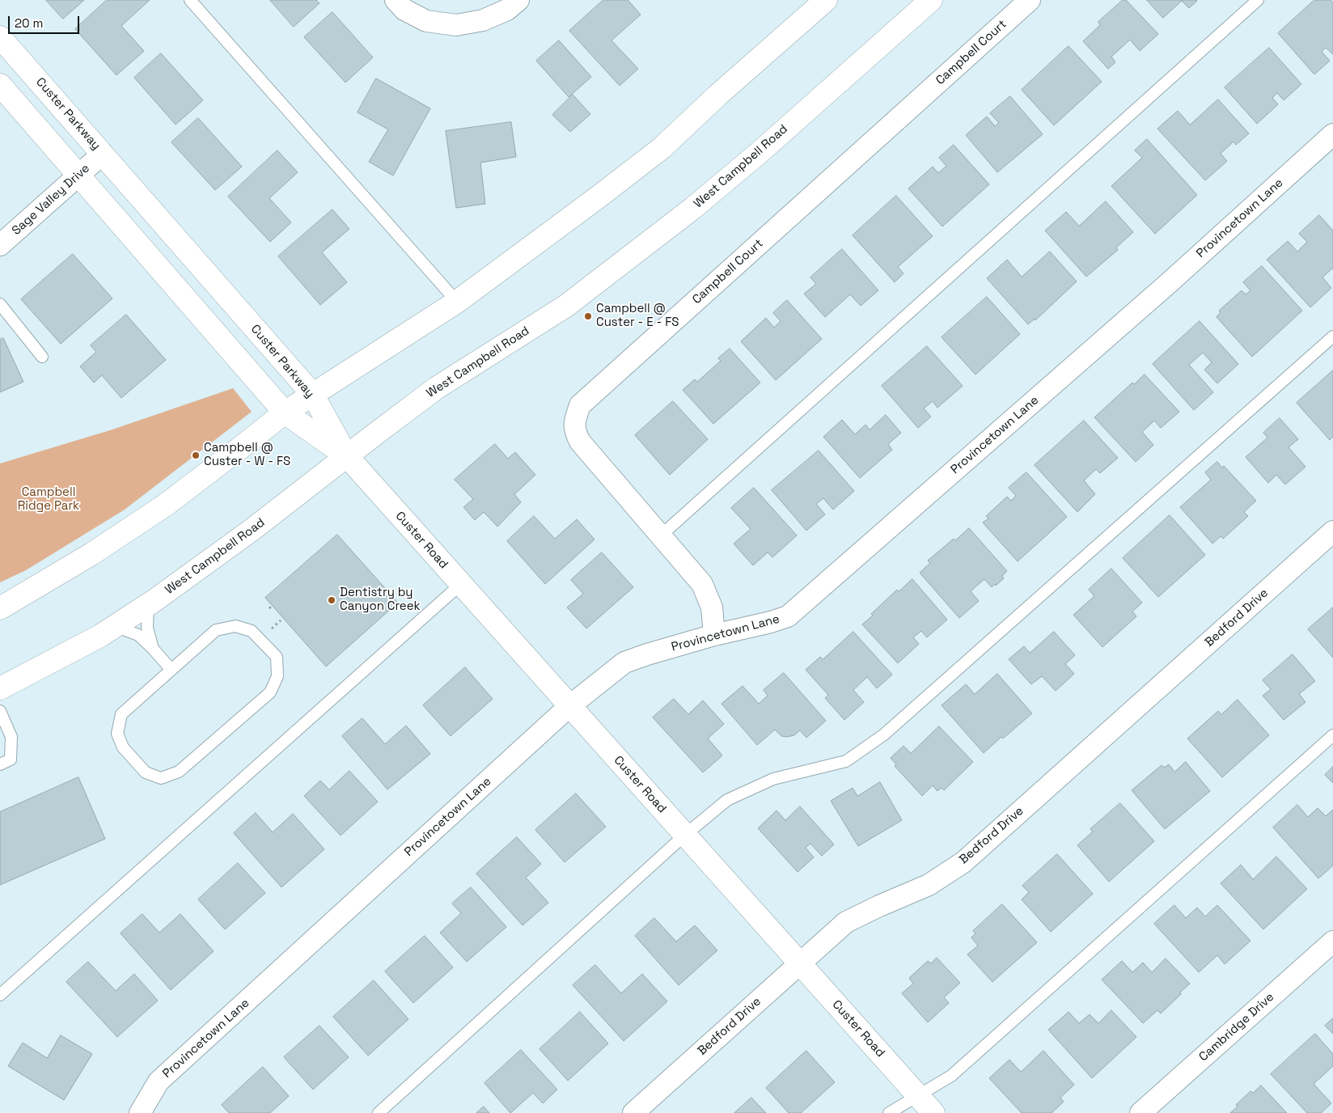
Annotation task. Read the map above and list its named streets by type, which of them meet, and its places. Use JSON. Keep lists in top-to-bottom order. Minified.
{"streets":{"main road":["Custer Parkway","West Campbell Road","Custer Road"],"street":["Campbell Court","Sage Valley Drive","Provincetown Lane","Bedford Drive","Cambridge Drive"]},"crossings":[["Campbell Court","Provincetown Lane"],["Custer Parkway","West Campbell Road"],["Custer Parkway","Sage Valley Drive"],["Custer Parkway","Custer Road"],["West Campbell Road","Custer Road"],["Provincetown Lane","Custer Road"],["Custer Road","Bedford Drive"]],"parks":["Campbell Ridge Park"],"places":["Campbell @ Custer - E - FS","Campbell @ Custer - W - FS","Dentistry by Canyon Creek"],"scale_bar":"20 m"}
